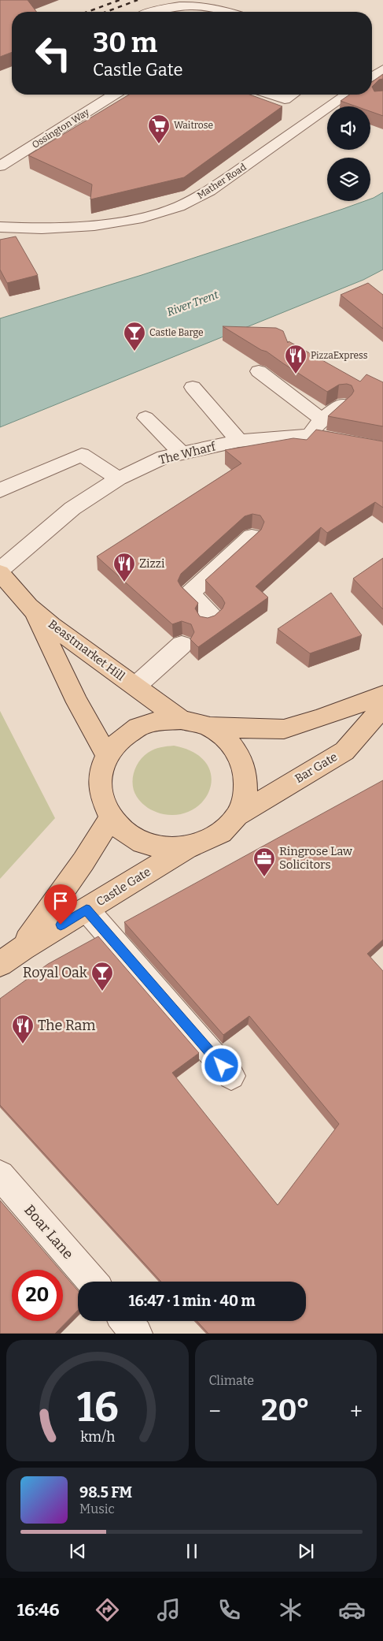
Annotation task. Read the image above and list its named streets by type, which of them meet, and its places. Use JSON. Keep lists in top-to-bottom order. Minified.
{"streets":{"main road":["Beastmarket Hill","Bar Gate","Castle Gate"],"street":["Ossington Way","Mather Road","The Wharf","Boar Lane"]},"crossings":[["Beastmarket Hill","Bar Gate"],["Beastmarket Hill","Castle Gate"],["Bar Gate","Castle Gate"]],"water":["River Trent"],"places":{"supermarket":["Waitrose"],"bar":["Castle Barge","Royal Oak"],"restaurant":["PizzaExpress","Zizzi","The Ram"],"office":["Ringrose Law Solicitors"]},"page":{"turn":["30 m","Castle Gate"],"limit":"20","trip":"16:47 · 1 min · 40 m","tile":"Climate","heat":["−","20°","+"],"song":["98.5 FM","Music"],"tabs":"16:46","gauge":["16","km/h"]}}
